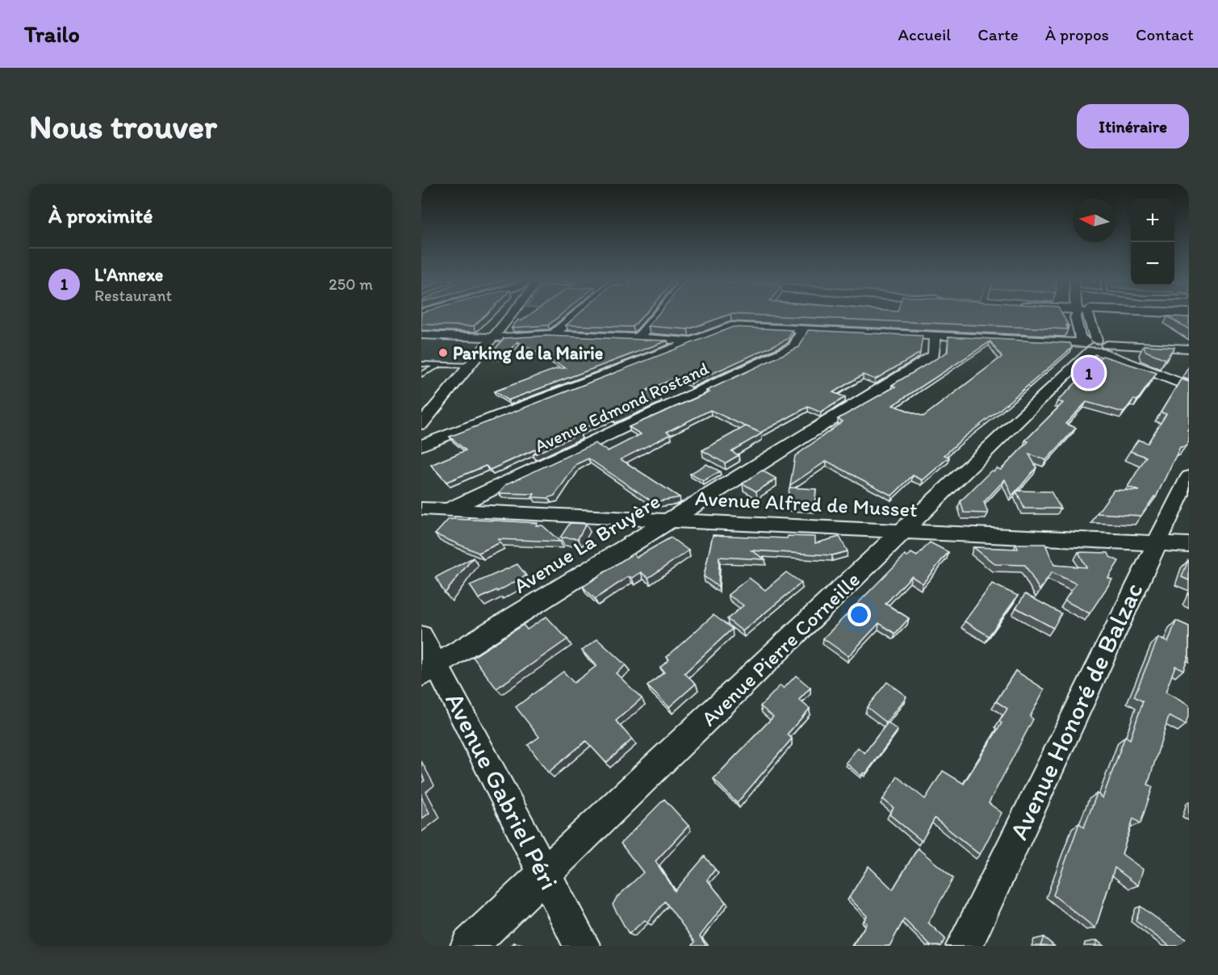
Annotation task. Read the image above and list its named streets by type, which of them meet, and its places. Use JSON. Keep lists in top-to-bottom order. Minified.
{"streets":{"street":["Avenue Edmond Rostand","Avenue Alfred de Musset","Avenue La Bruyère","Avenue Pierre Corneille","Avenue Honoré de Balzac","Avenue Gabriel Péri"]},"crossings":[["Avenue Edmond Rostand","Avenue Alfred de Musset"],["Avenue Alfred de Musset","Avenue La Bruyère"],["Avenue Alfred de Musset","Avenue Pierre Corneille"],["Avenue Alfred de Musset","Avenue Honoré de Balzac"],["Avenue La Bruyère","Avenue Gabriel Péri"],["Avenue Pierre Corneille","Avenue Gabriel Péri"]],"places":["Parking de la Mairie"],"north":"left","page":{"header":"Trailo","nav":["Accueil","Carte","À propos","Contact"],"buttons":"Itinéraire","title":"Nous trouver","heading":"À proximité","map_buttons":["+","−"],"list":[{"mark":"1","name":"L'Annexe","note":"Restaurant","value":"250 m"}],"pins":"1"}}
